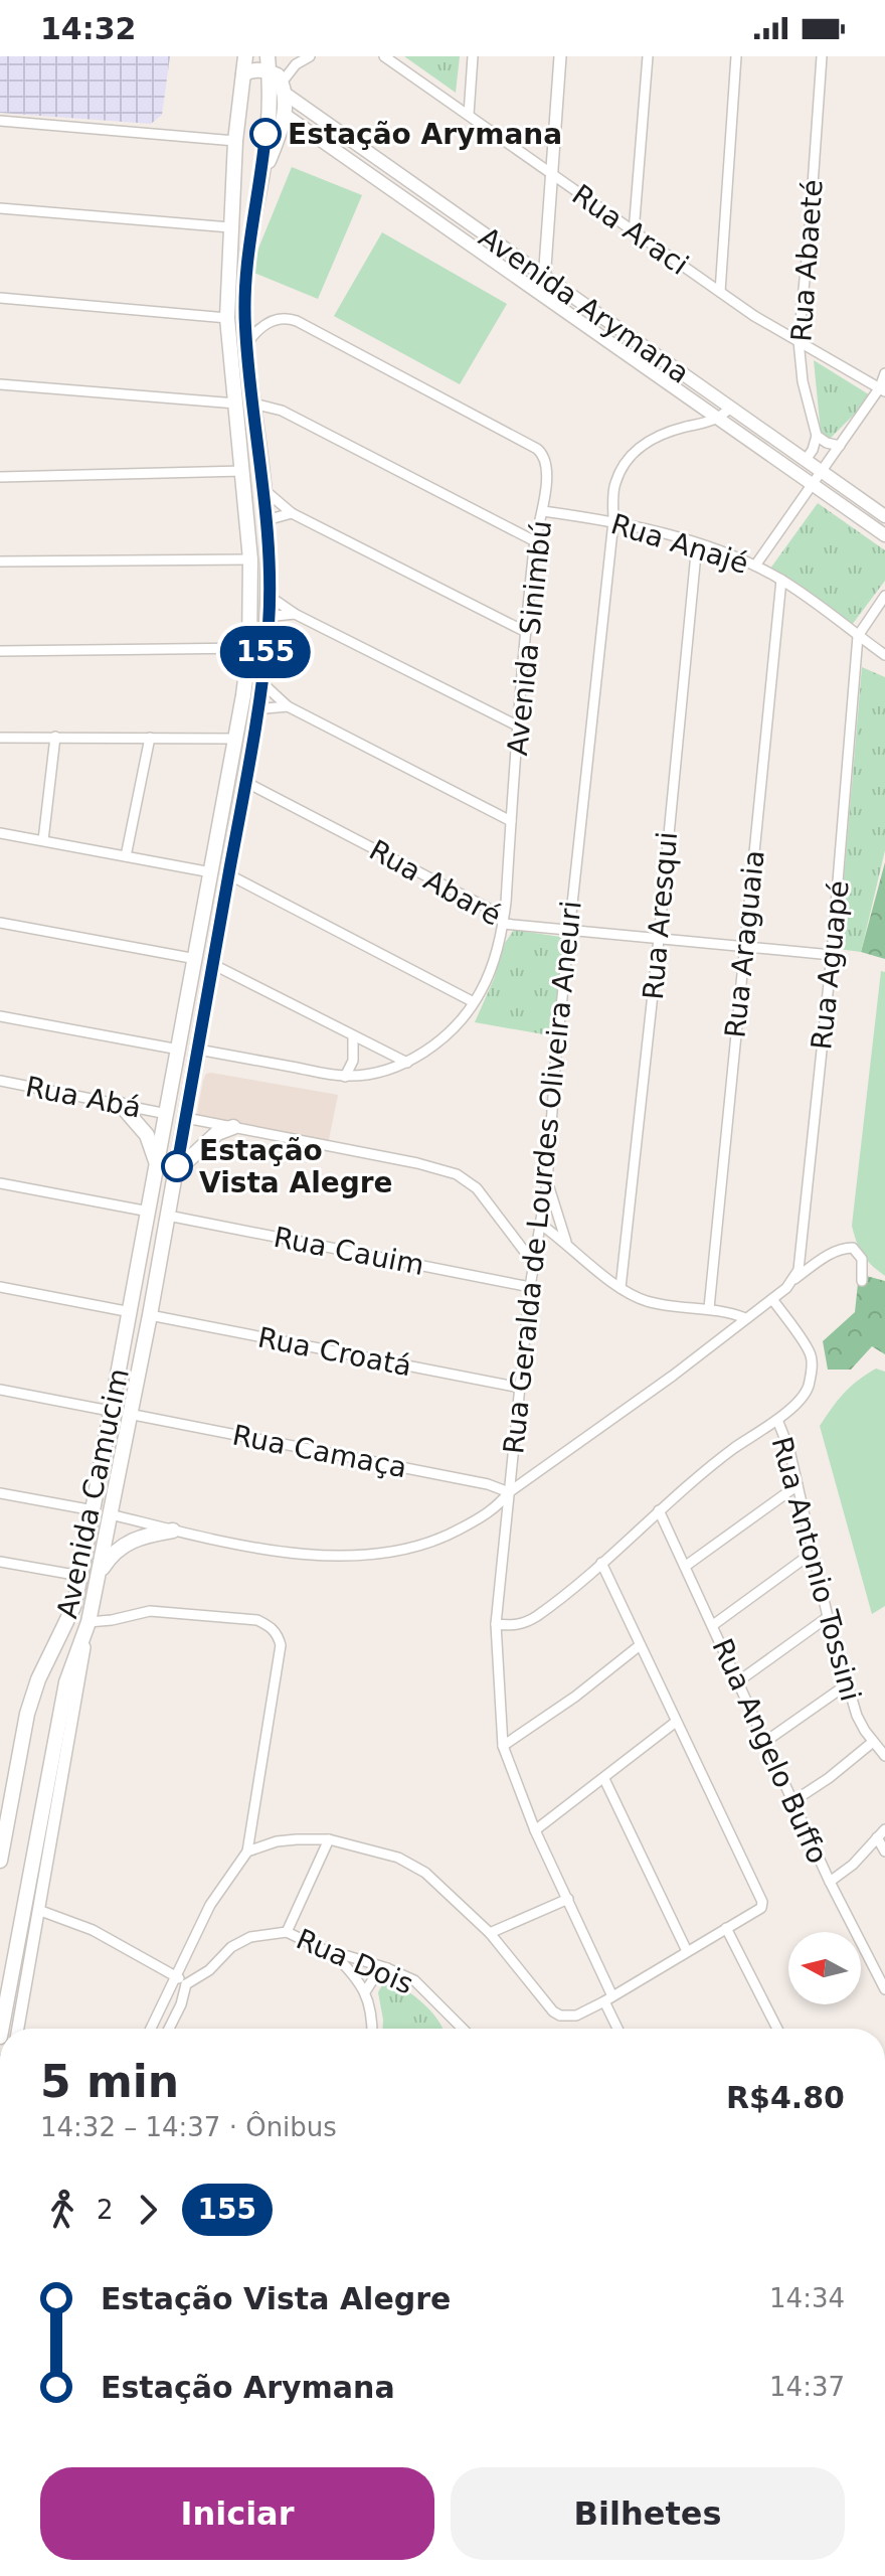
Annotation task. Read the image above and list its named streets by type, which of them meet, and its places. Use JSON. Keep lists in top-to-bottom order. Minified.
{"streets":{"main road":["Avenida Arymana","Avenida Camucim"],"street":["Rua Araci","Rua Abaeté","Rua Anajé","Avenida Sinimbú","Rua Abaré","Rua Aresqui","Rua Araguaia","Rua Aguapé","Rua Abá","Rua Geralda de Lourdes Oliveira Aneuri","Rua Cauim","Rua Croatá","Rua Camaça","Rua Antonio Tossini","Rua Angelo Buffo","Rua Dois"]},"crossings":[["Rua Araci","Rua Abaeté"],["Avenida Arymana","Rua Geralda de Lourdes Oliveira Aneuri"],["Rua Anajé","Avenida Sinimbú"],["Rua Anajé","Rua Aresqui"],["Rua Anajé","Rua Araguaia"],["Rua Anajé","Rua Aguapé"],["Rua Anajé","Rua Geralda de Lourdes Oliveira Aneuri"],["Avenida Sinimbú","Rua Abaré"],["Avenida Sinimbú","Avenida Camucim"],["Rua Abaré","Rua Aresqui"],["Rua Abaré","Rua Araguaia"],["Rua Abaré","Rua Aguapé"],["Rua Abaré","Rua Geralda de Lourdes Oliveira Aneuri"],["Rua Abaré","Avenida Camucim"],["Rua Abá","Avenida Camucim"],["Rua Geralda de Lourdes Oliveira Aneuri","Rua Cauim"],["Rua Geralda de Lourdes Oliveira Aneuri","Rua Croatá"],["Rua Geralda de Lourdes Oliveira Aneuri","Rua Camaça"],["Rua Cauim","Avenida Camucim"],["Rua Croatá","Avenida Camucim"],["Rua Camaça","Avenida Camucim"]],"places":["Estação Arymana","Estação Vista Alegre"],"lines":["bus line 155"],"north":"left","page":{"status":"14:32","on_map":"155","heading":["5 min","14:32 – 14:37 · Ônibus","R$4.80"],"legs":["2","155"],"list":[{"name":"Estação Vista Alegre","value":"14:34"},{"name":"Estação Arymana","value":"14:37"}],"buttons":["Iniciar","Bilhetes"]}}
